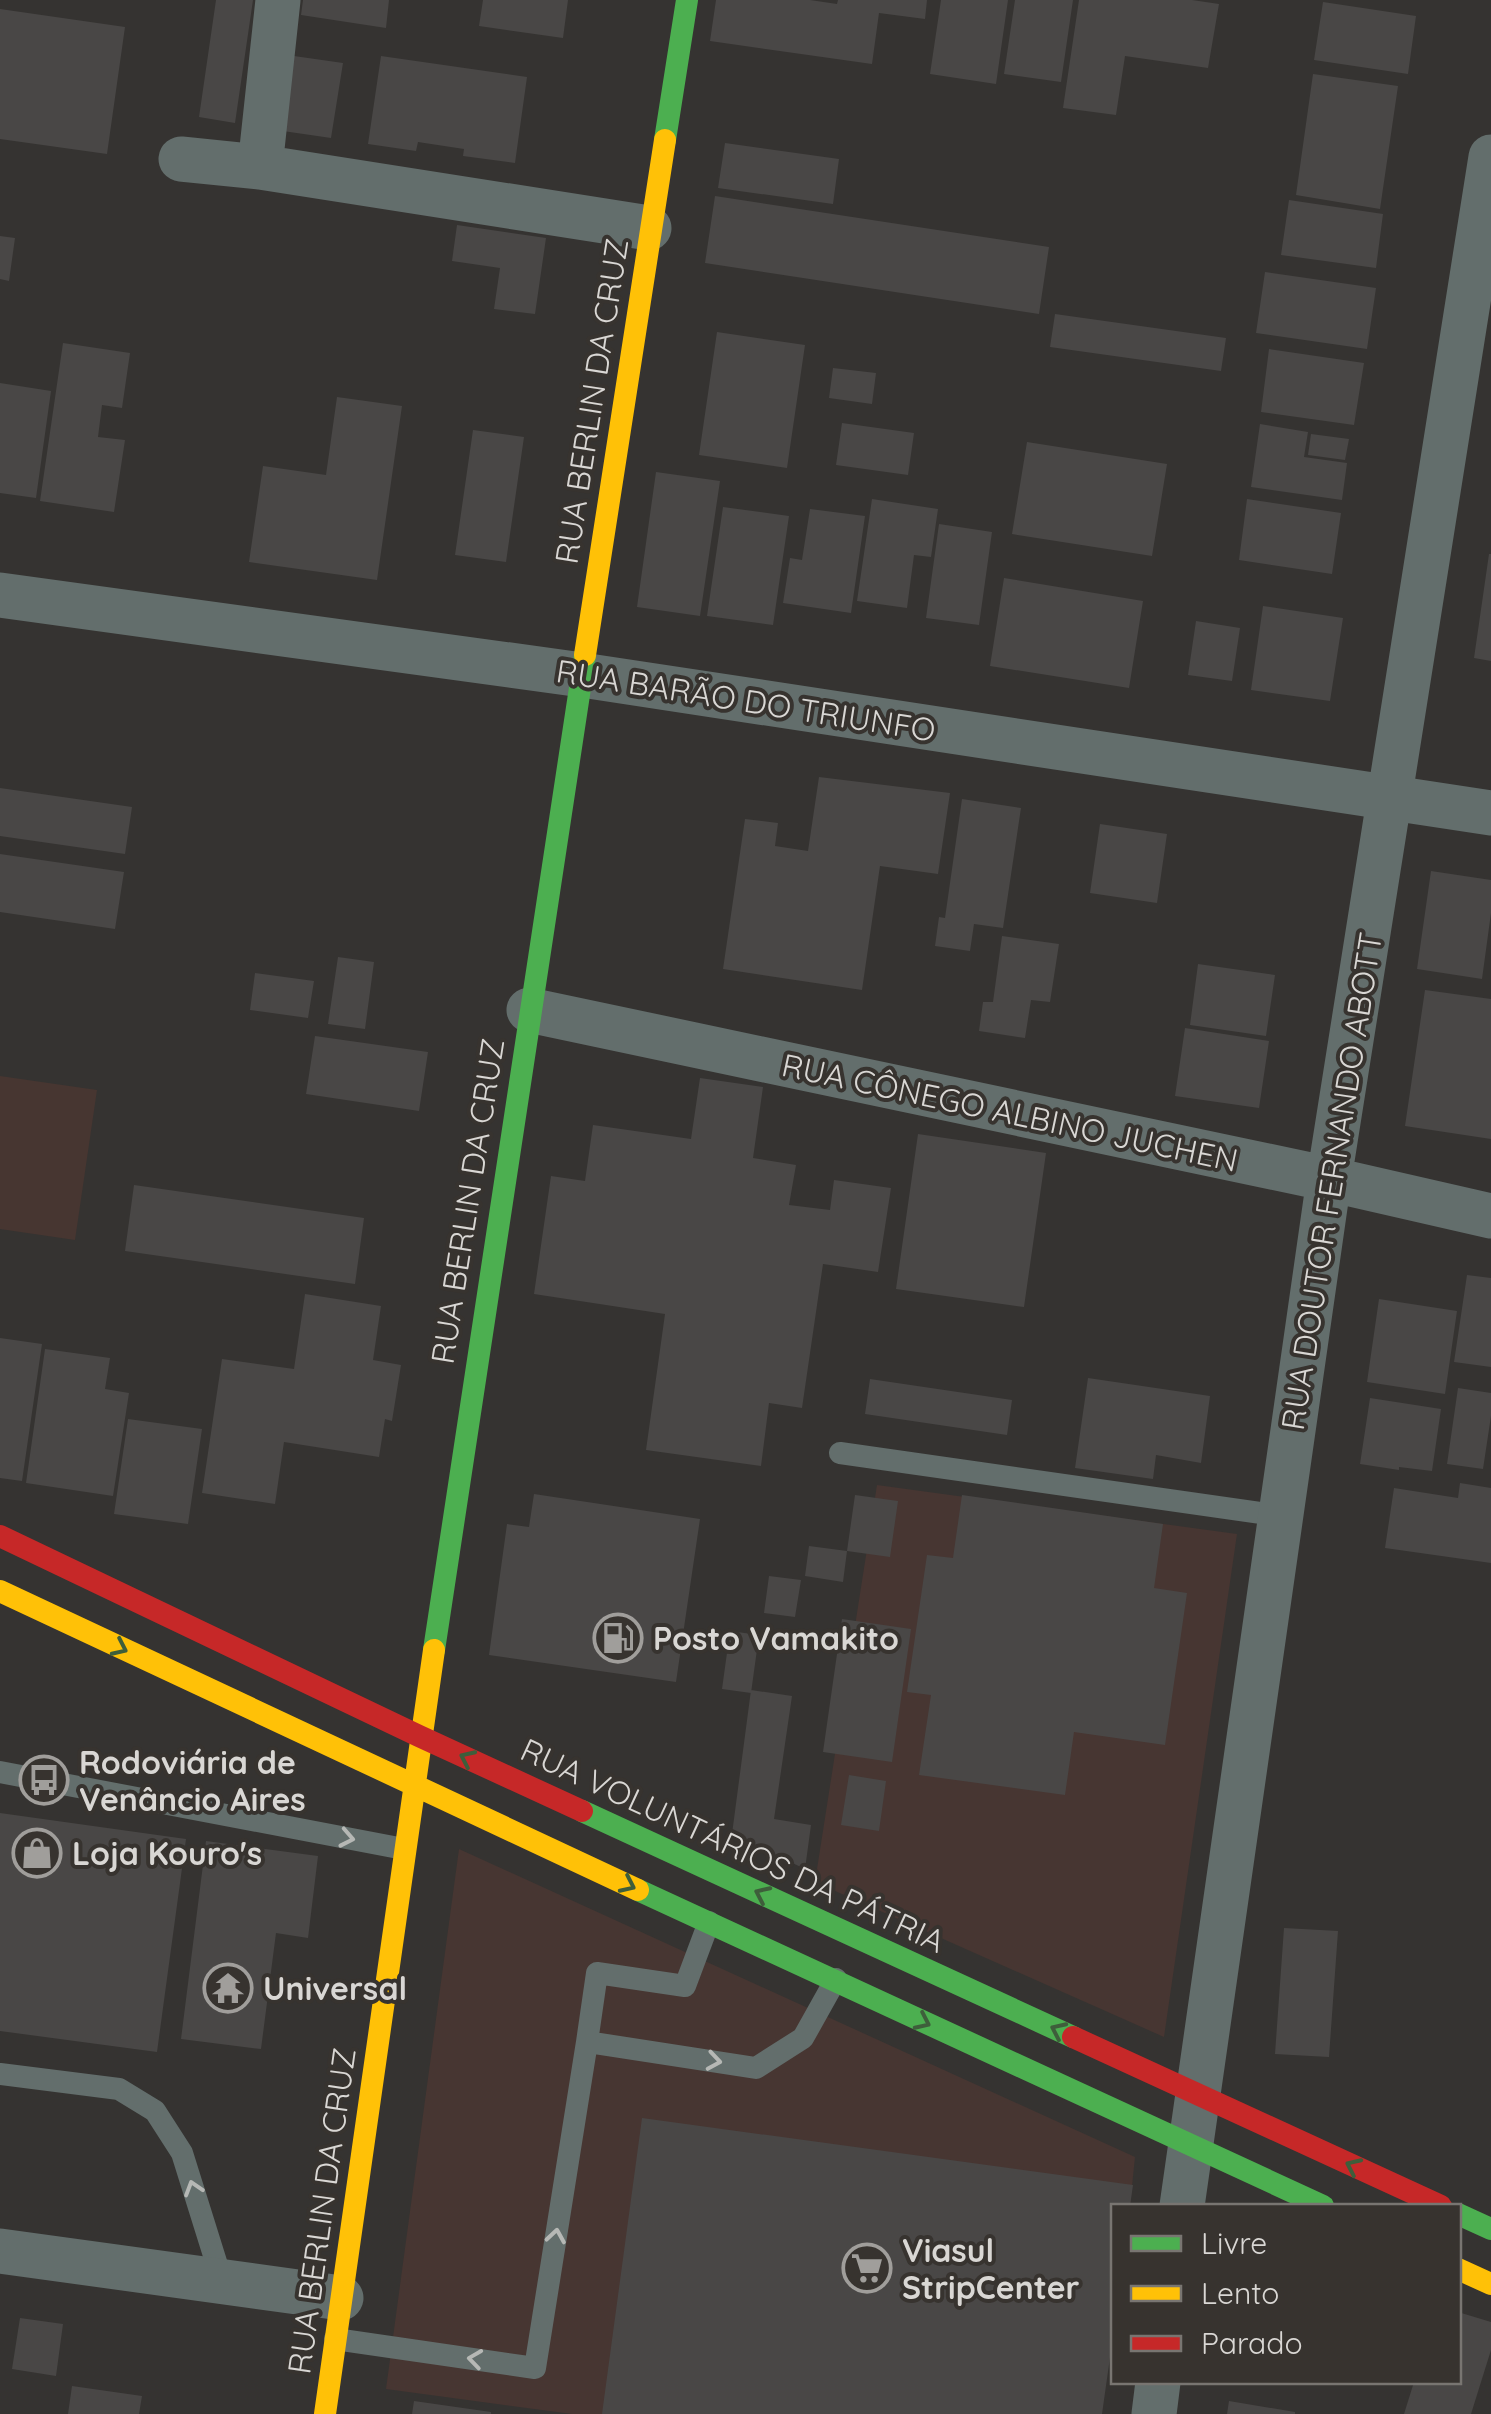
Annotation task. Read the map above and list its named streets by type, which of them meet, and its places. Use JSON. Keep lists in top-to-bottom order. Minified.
{"streets":{"main road":["RUA BERLIN DA CRUZ","RUA VOLUNTÁRIOS DA PÁTRIA"],"street":["RUA BARÃO DO TRIUNFO","RUA CÔNEGO ALBINO JUCHEN","RUA DOUTOR FERNANDO ABOTT"]},"crossings":[["RUA BERLIN DA CRUZ","RUA BARÃO DO TRIUNFO"],["RUA BERLIN DA CRUZ","RUA CÔNEGO ALBINO JUCHEN"],["RUA BERLIN DA CRUZ","RUA VOLUNTÁRIOS DA PÁTRIA"],["RUA BARÃO DO TRIUNFO","RUA DOUTOR FERNANDO ABOTT"],["RUA CÔNEGO ALBINO JUCHEN","RUA DOUTOR FERNANDO ABOTT"],["RUA DOUTOR FERNANDO ABOTT","RUA VOLUNTÁRIOS DA PÁTRIA"]],"places":{"fuel station":["Posto Vamakito"],"bus stop":["Rodoviária de Venâncio Aires"],"shop":["Loja Kouro's"],"temple":["Universal"],"supermarket":["Viasul StripCenter"]},"legend":["Livre","Lento","Parado"]}
